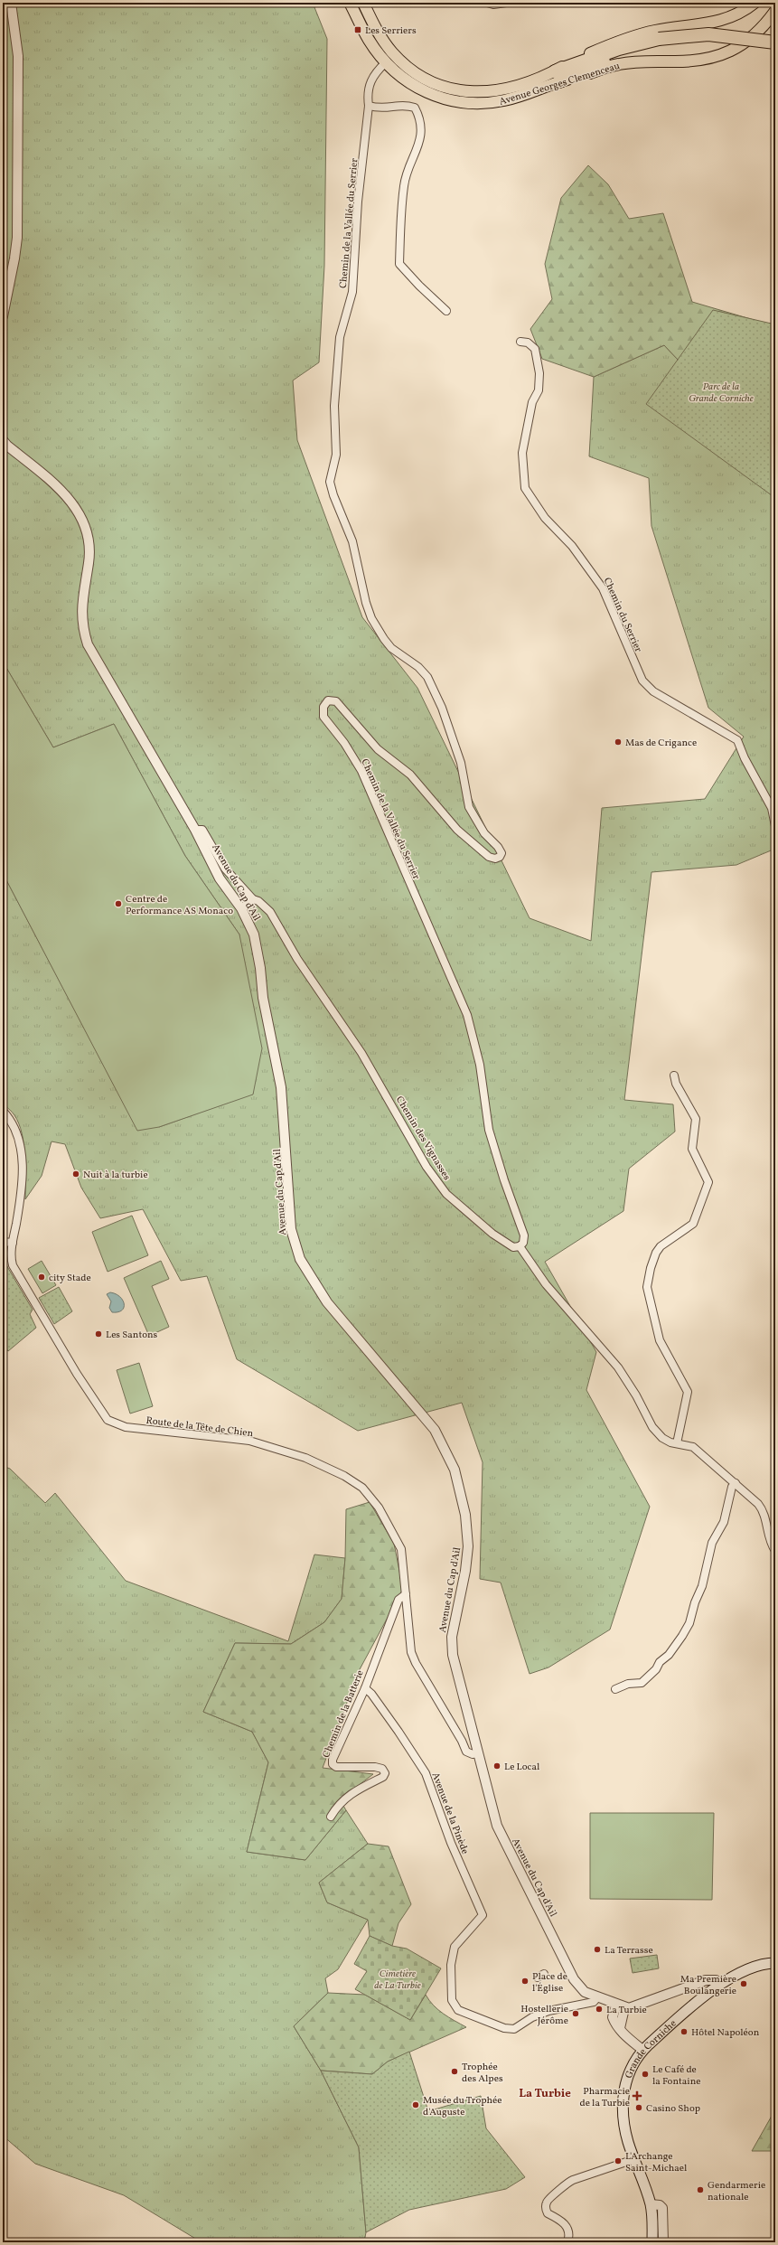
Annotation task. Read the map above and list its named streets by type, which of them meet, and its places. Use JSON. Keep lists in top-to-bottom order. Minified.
{"streets":{"main road":["Avenue Georges Clemenceau","Grande Corniche"],"street":["Chemin de la Vallée du Serrier","Chemin du Serrier","Avenue du Cap d'Ail","Chemin des Vignasses","Route de la Tête de Chien","Chemin de la Batterie","Avenue de la Pinède"]},"crossings":[["Avenue Georges Clemenceau","Chemin de la Vallée du Serrier"],["Chemin de la Vallée du Serrier","Chemin des Vignasses"],["Avenue du Cap d'Ail","Chemin des Vignasses"],["Avenue du Cap d'Ail","Route de la Tête de Chien"],["Avenue du Cap d'Ail","Avenue de la Pinède"],["Route de la Tête de Chien","Chemin de la Batterie"],["Chemin de la Batterie","Avenue de la Pinède"]],"districts":["La Turbie"],"parks":["Parc de la Grande Corniche","Cimetière de La Turbie"],"places":{"transit":["Les Serriers"],"other":["Mas de Crigance","Centre de Performance AS Monaco","Nuit à la turbie","city Stade","Les Santons","Le Local","La Terrasse","Place de l'Église","Ma Première Boulangerie","La Turbie","Hostellerie Jérôme","Hôtel Napoléon","Trophée des Alpes","Le Café de la Fontaine","Musée du Trophée d'Auguste","Casino Shop","L'Archange Saint-Michael","Gendarmerie nationale"],"health":["Pharmacie de la Turbie"]}}
